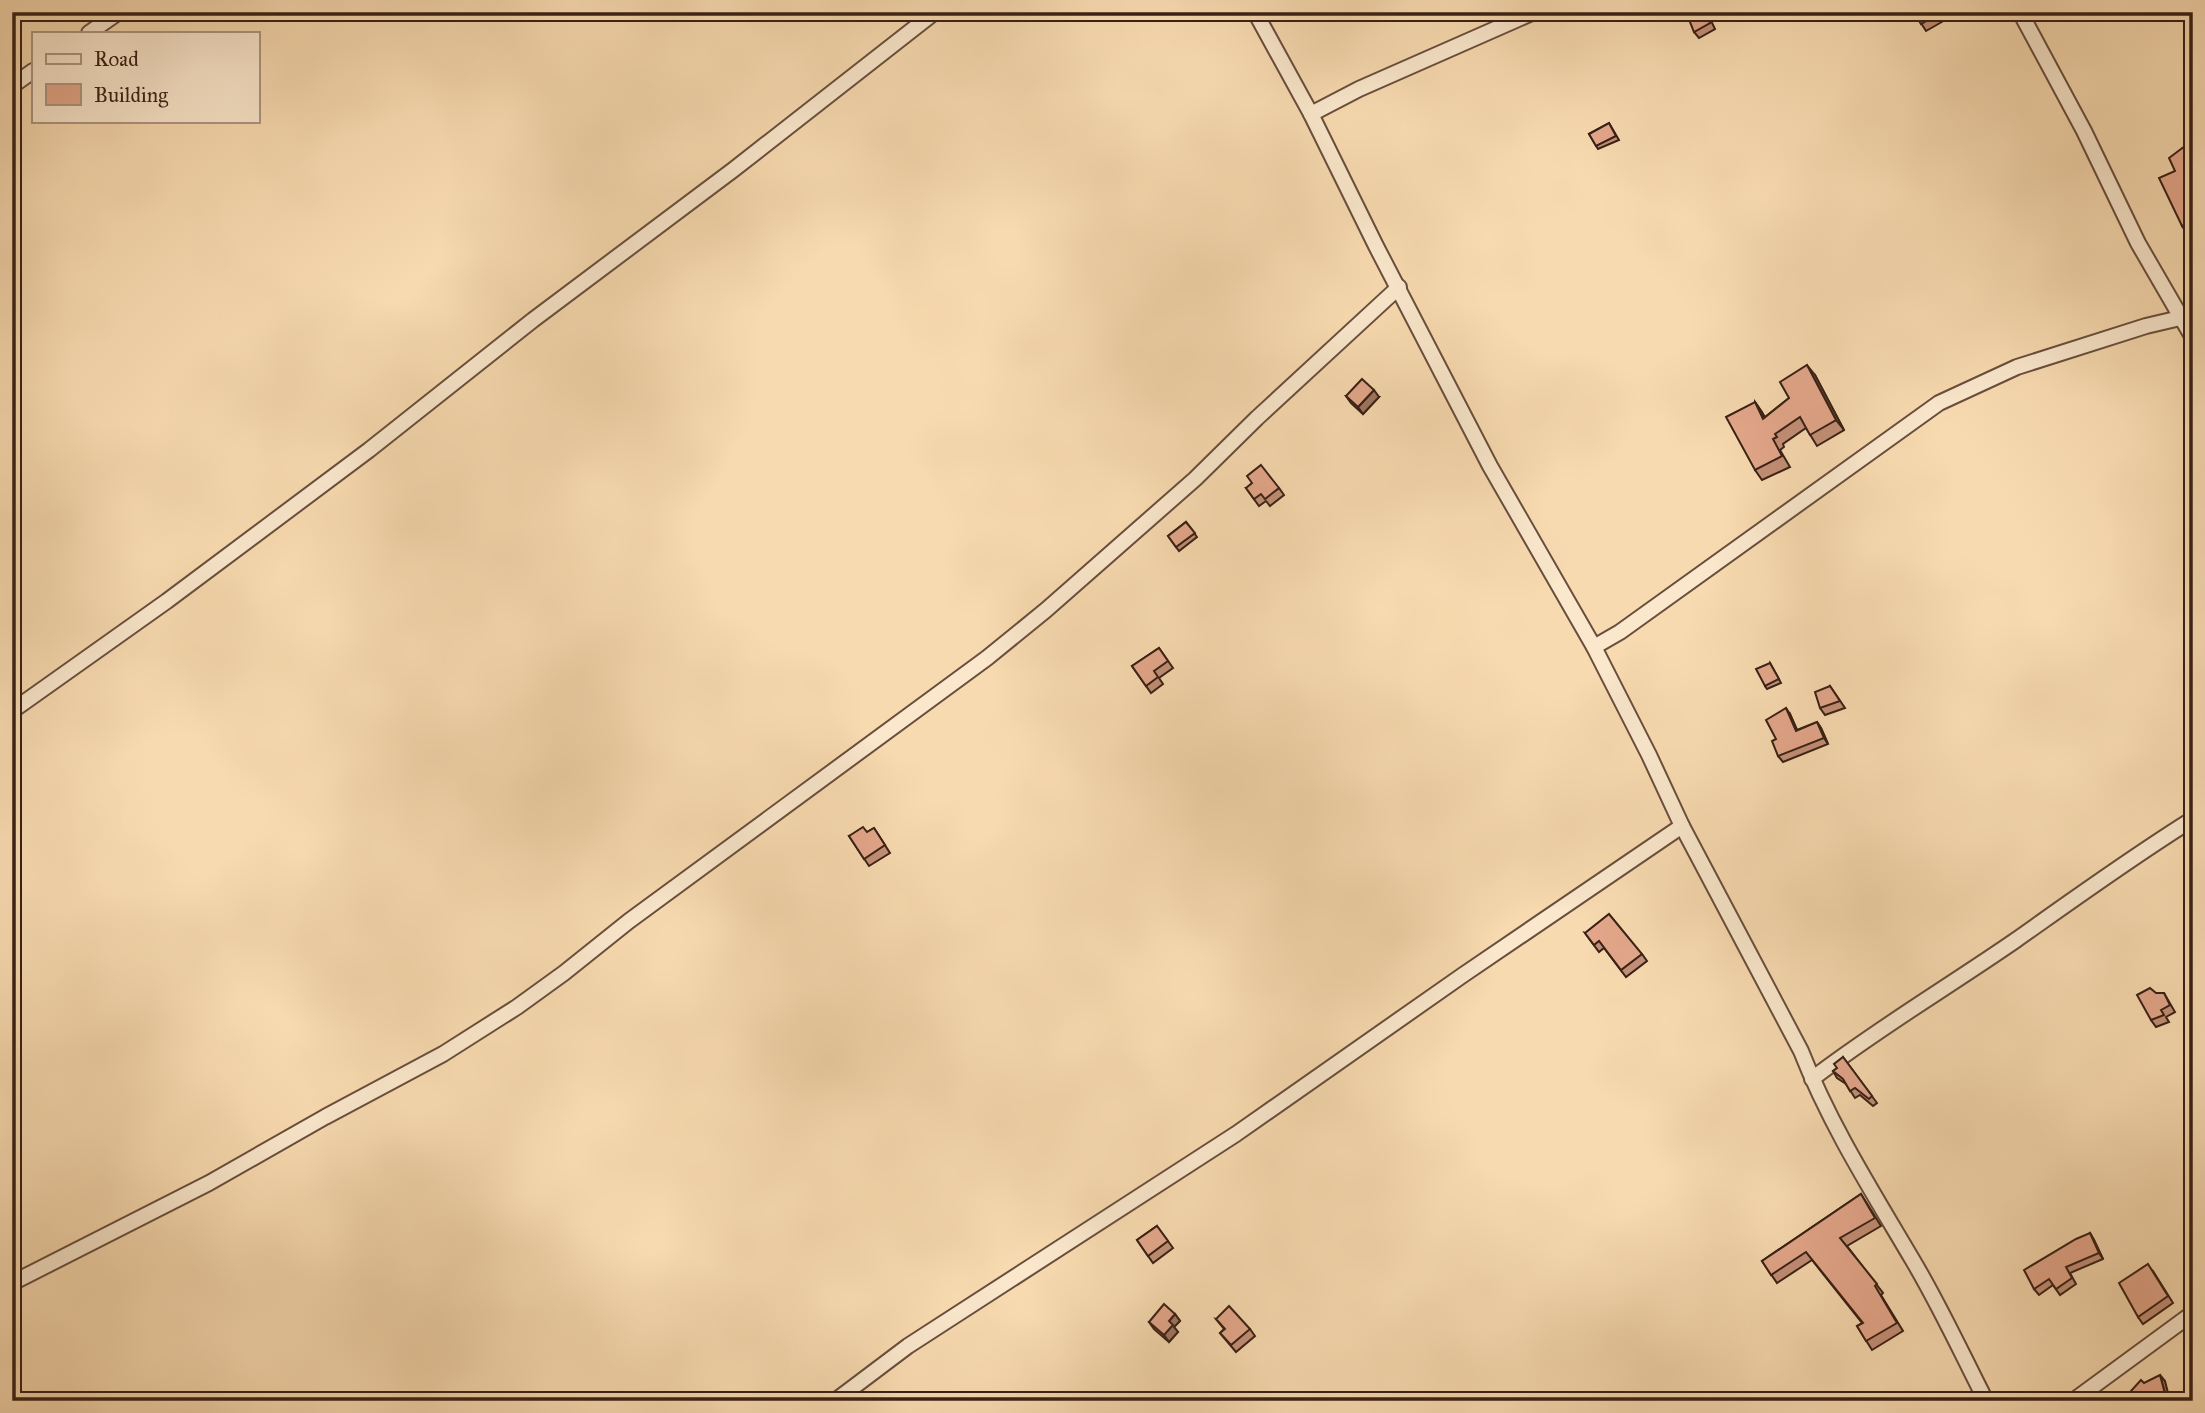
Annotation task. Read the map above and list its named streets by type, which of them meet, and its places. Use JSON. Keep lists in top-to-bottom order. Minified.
{"legend":["Road","Building"]}
